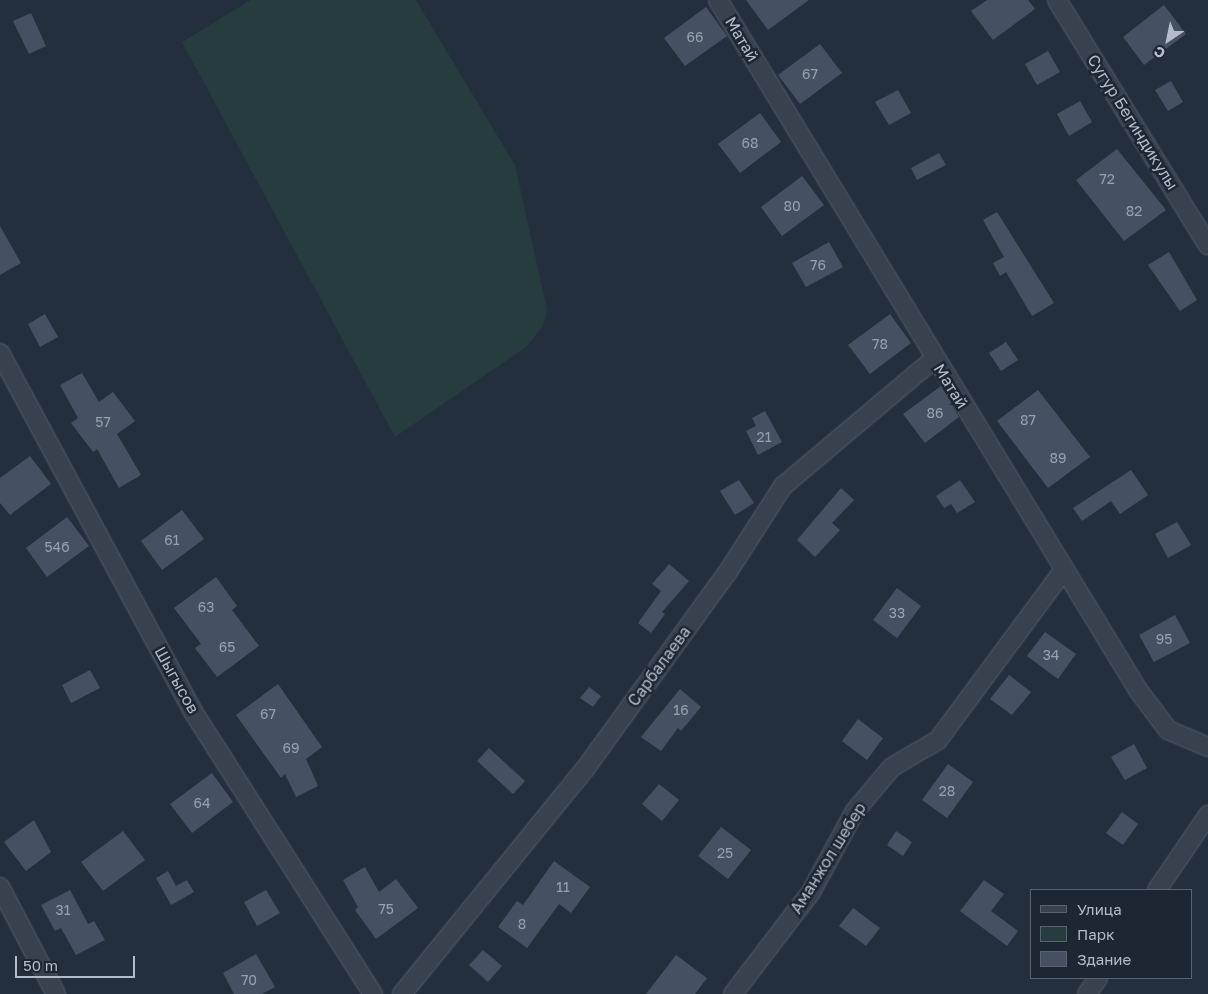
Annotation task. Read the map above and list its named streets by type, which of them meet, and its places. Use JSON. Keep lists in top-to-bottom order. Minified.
{"streets":{"street":["Матай","Сугур Бегиндикулы","Сарбалаева","Шыгысов","Аманжол шебер"]},"crossings":[["Матай","Сарбалаева"],["Матай","Аманжол шебер"]],"house_numbers":["66","67","68","72","80","82","76","78","86","87","57","21","89","61","54б","63","33","95","65","34","16","67","69","28","64","25","11","75","31","8","70"],"legend":["Улица","Парк","Здание"],"scale_bar":"50 m","north":"bottom left"}
